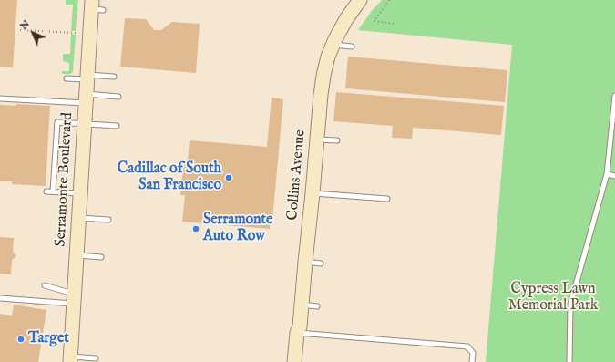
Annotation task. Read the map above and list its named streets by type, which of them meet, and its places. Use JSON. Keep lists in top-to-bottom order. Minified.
{"streets":{"street":["Collins Avenue","Serramonte Boulevard"]},"parks":["Cypress Lawn Memorial Park"],"places":["Cadillac of South San Francisco","Serramonte Auto Row","Target"],"north":"top left"}
